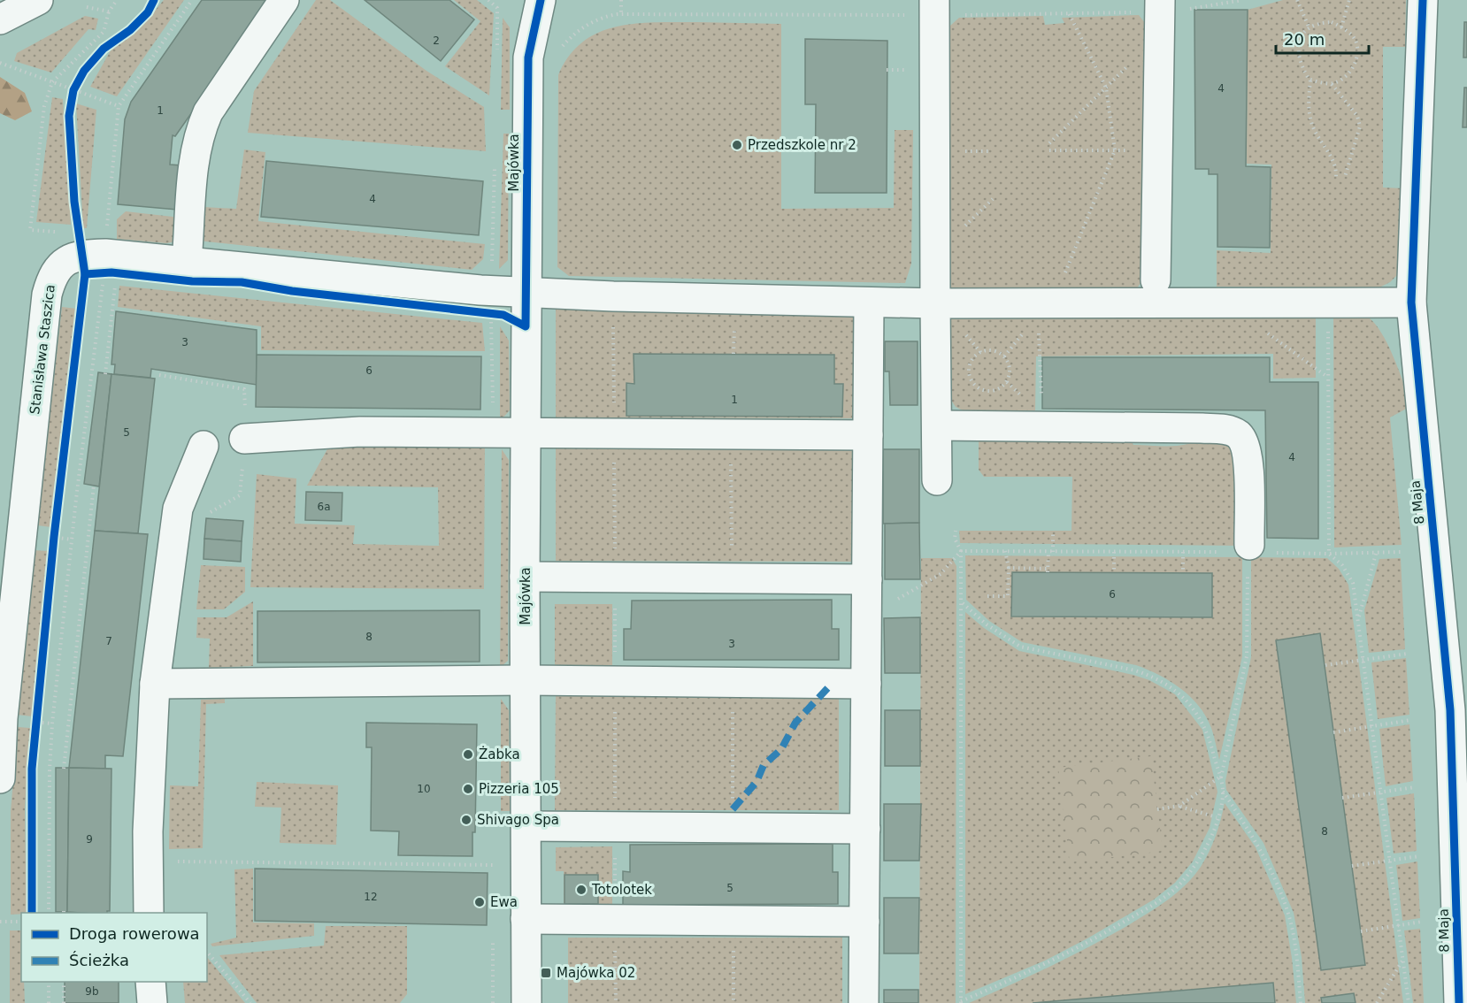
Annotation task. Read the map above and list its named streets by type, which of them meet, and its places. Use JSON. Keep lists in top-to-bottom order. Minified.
{"streets":{"street":["Majówka","Stanisława Staszica","8 Maja"]},"places":{"other":["Przedszkole nr 2","Żabka","Pizzeria 105","Shivago Spa","Totolotek","Ewa"],"transit":["Majówka 02"]},"house_numbers":["2","4","1","4","3","6","1","5","4","6a","6","8","7","3","10","8","9","5","12","9b"],"legend":["Droga rowerowa","Ścieżka"],"scale_bar":"20 m"}
